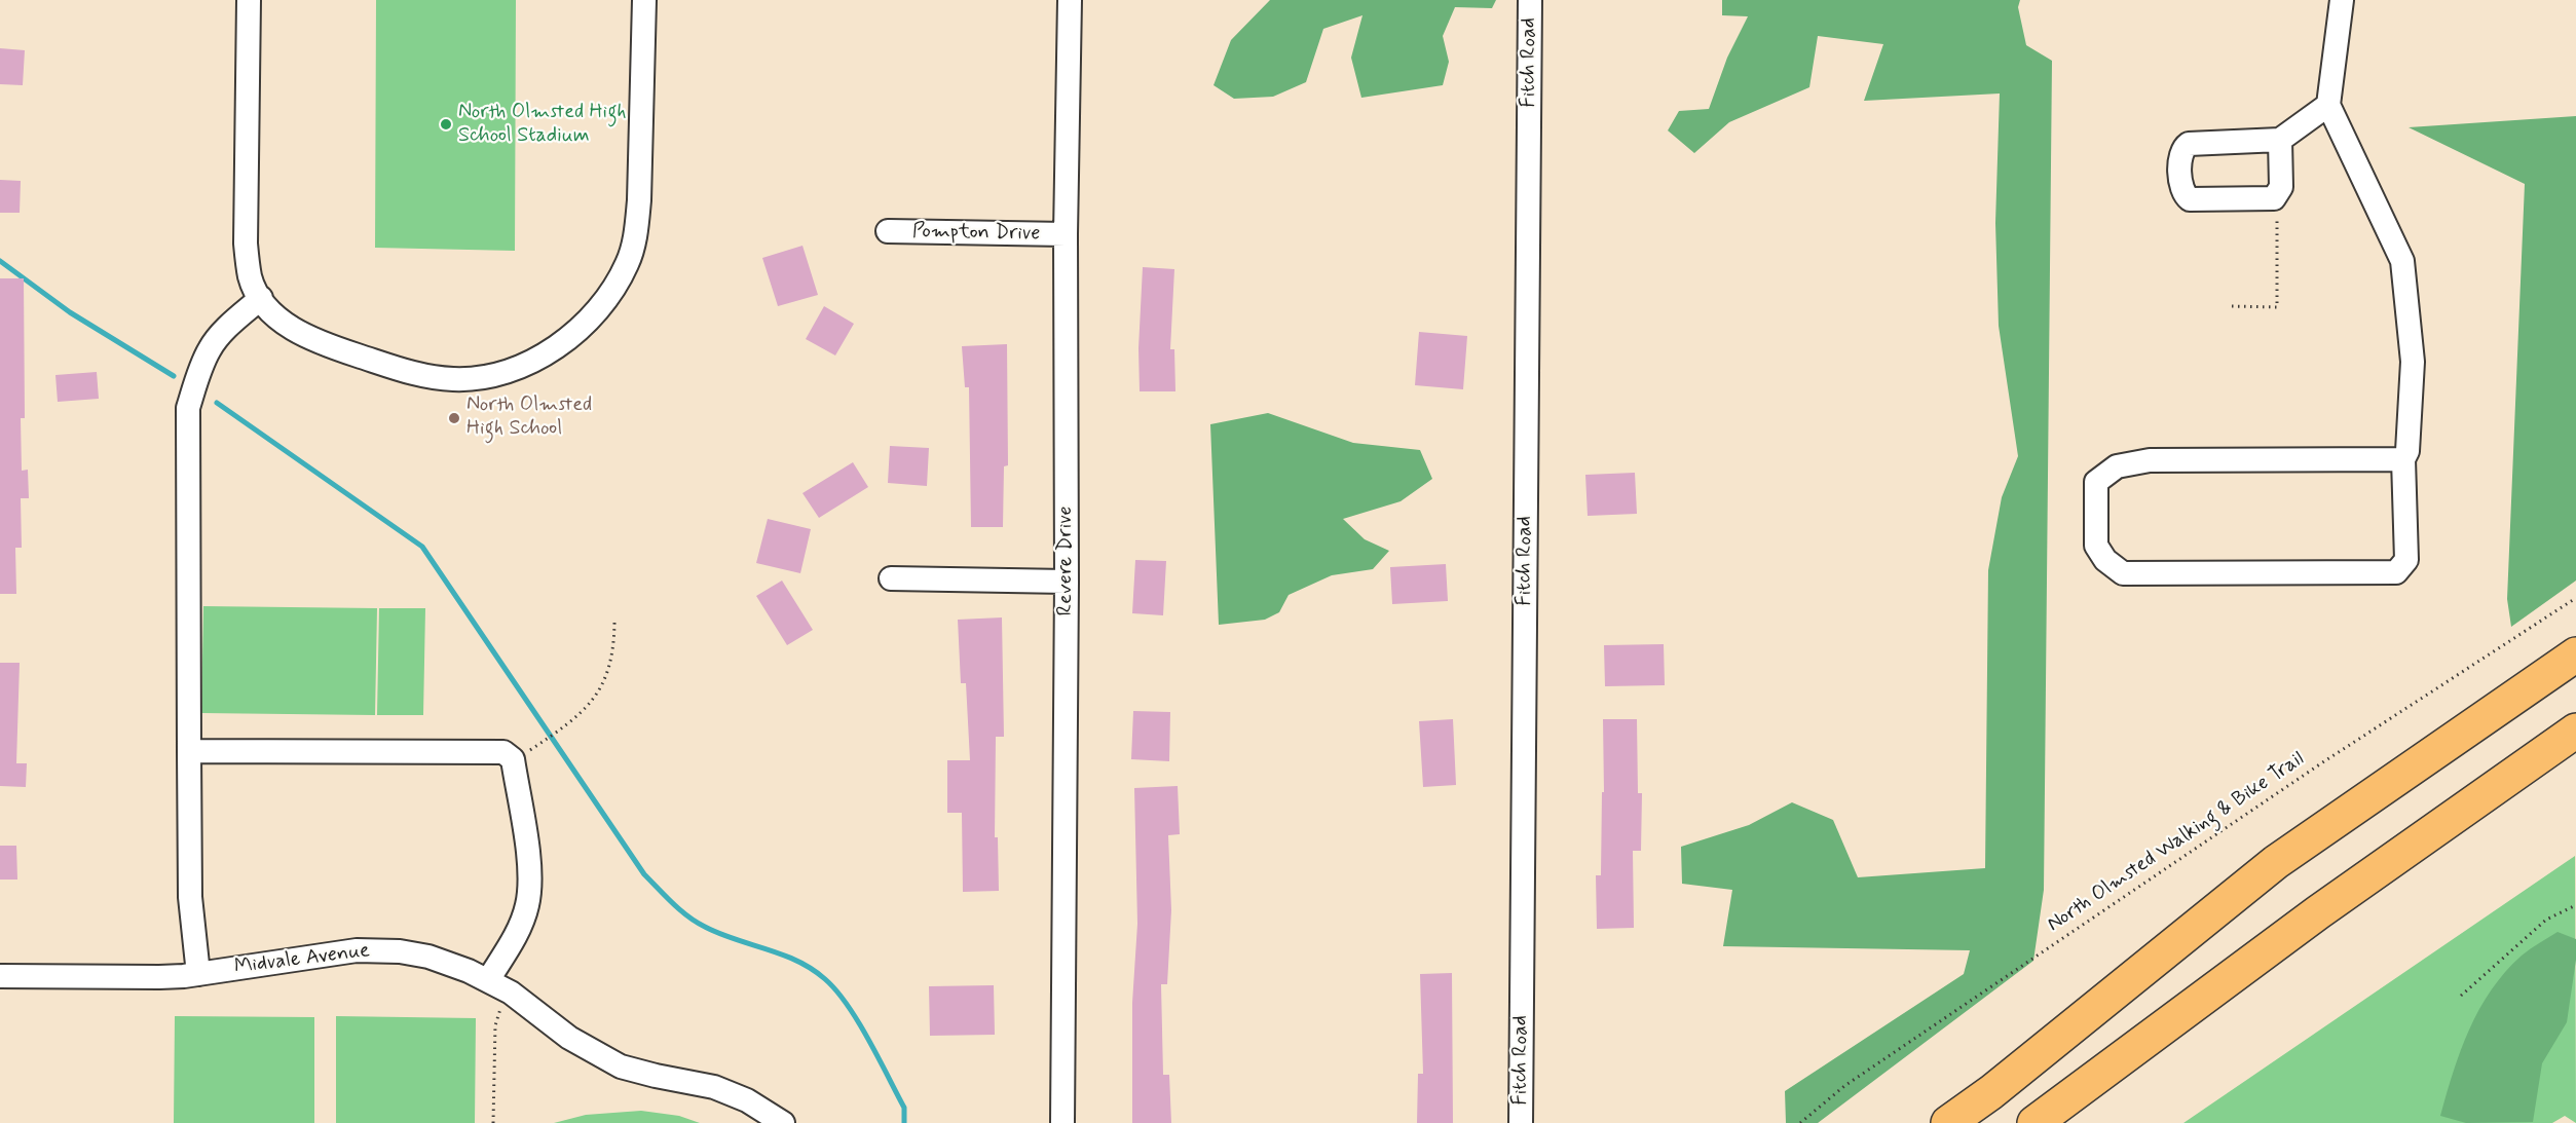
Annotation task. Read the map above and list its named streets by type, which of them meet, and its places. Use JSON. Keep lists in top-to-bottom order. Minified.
{"streets":{"street":["Fitch Road","Pompton Drive","Revere Drive","Midvale Avenue"],"path":["North Olmsted Walking & Bike Trail"]},"crossings":[["Pompton Drive","Revere Drive"]],"places":["North Olmsted High School Stadium","North Olmsted High School"]}
